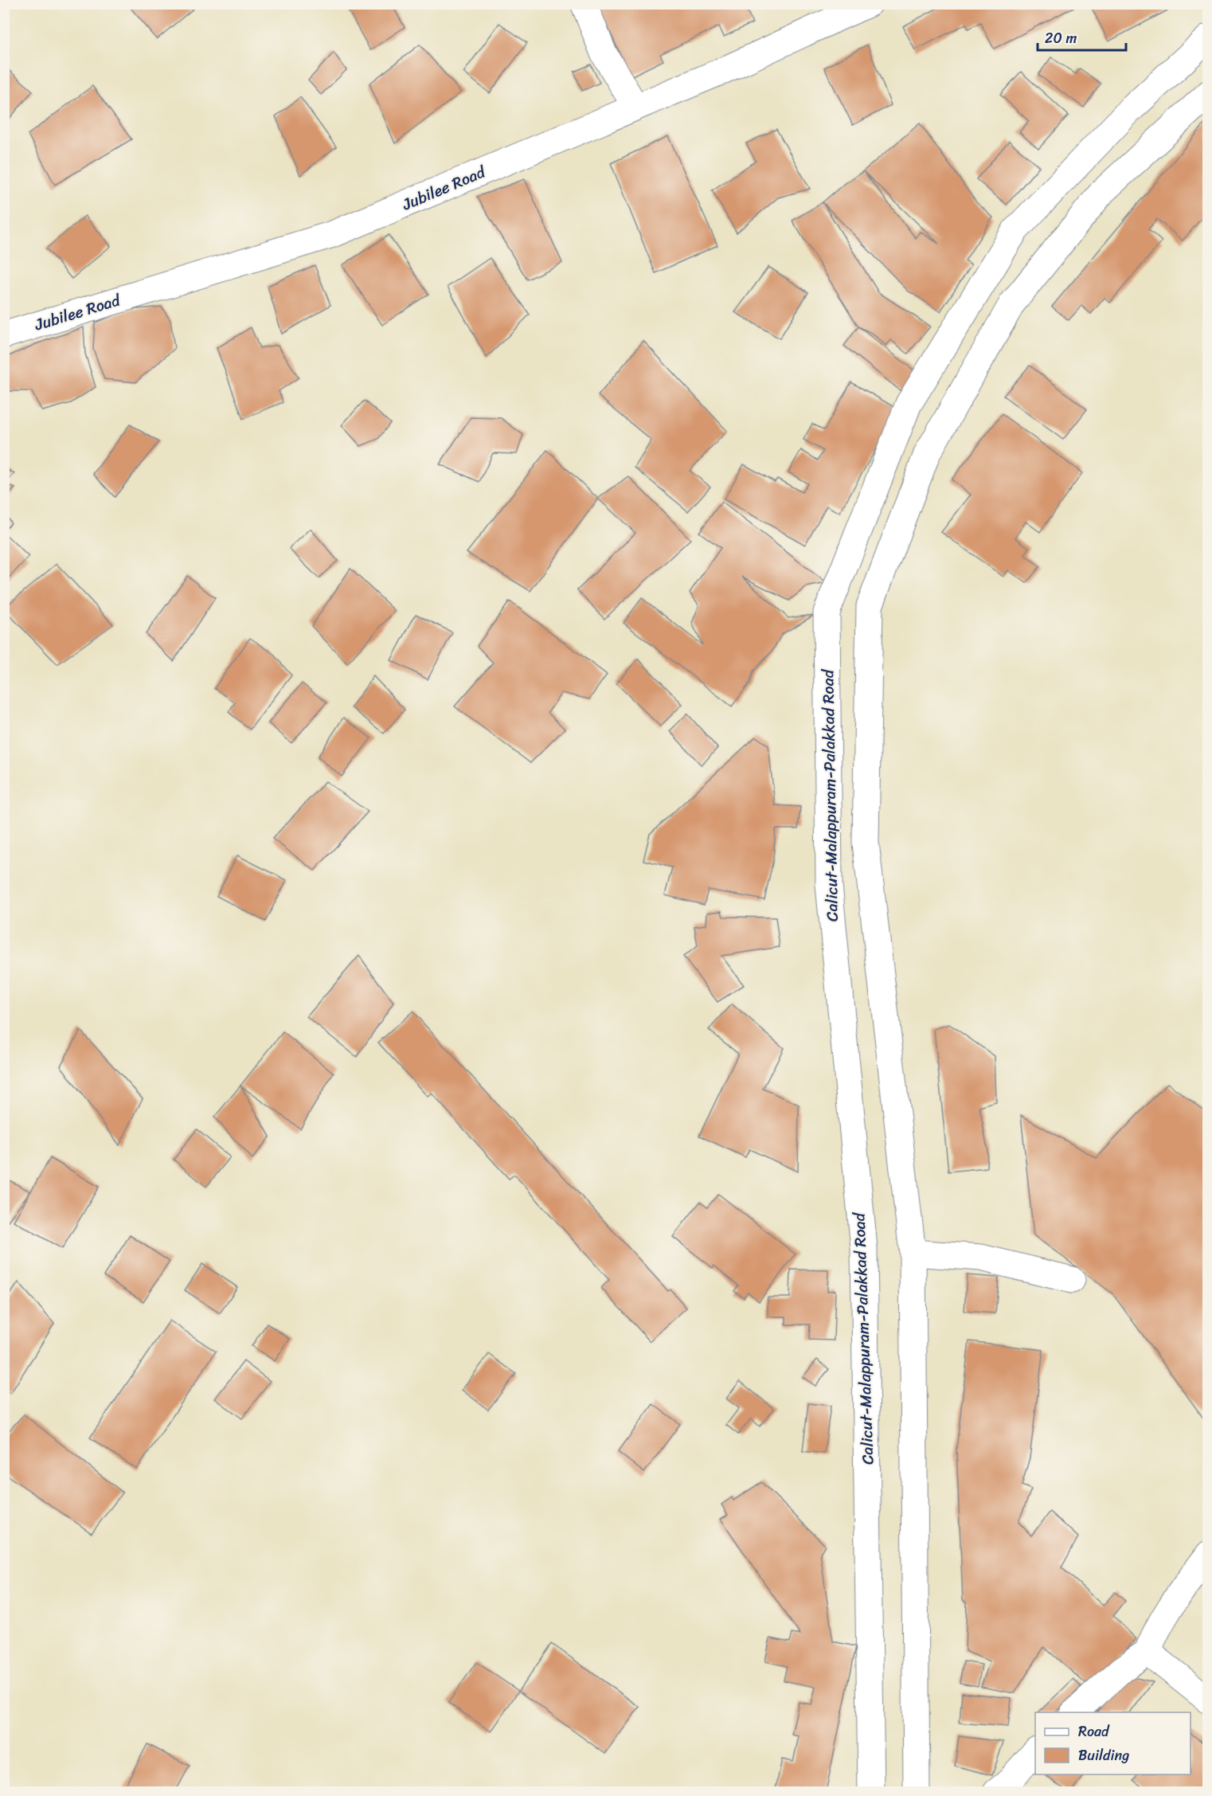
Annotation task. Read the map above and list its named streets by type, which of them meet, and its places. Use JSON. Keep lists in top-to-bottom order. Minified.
{"streets":{"main road":["Jubilee Road","Calicut-Malappuram-Palakkad Road"]},"legend":["Road","Building"],"scale_bar":"20 m"}
